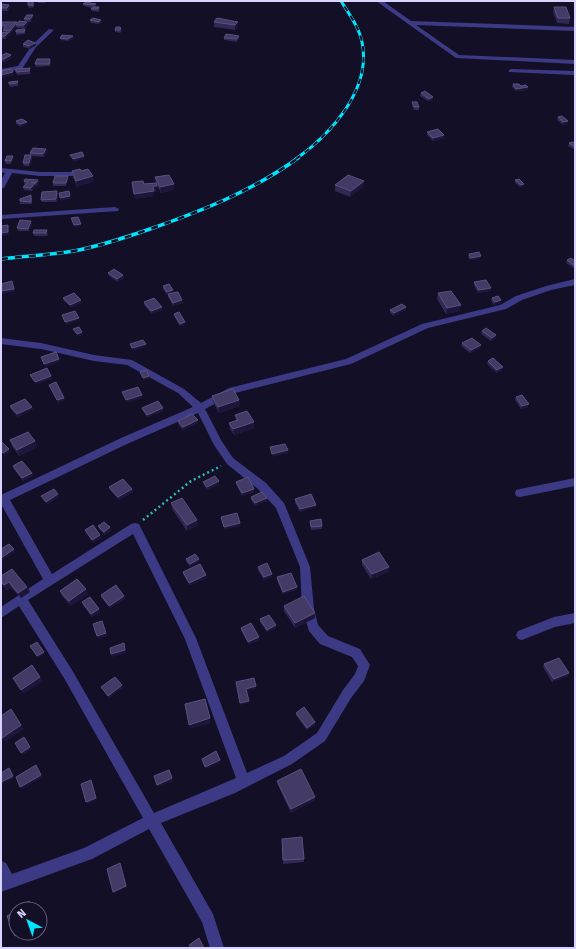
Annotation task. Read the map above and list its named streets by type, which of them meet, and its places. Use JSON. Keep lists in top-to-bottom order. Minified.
{"north":"top left"}
